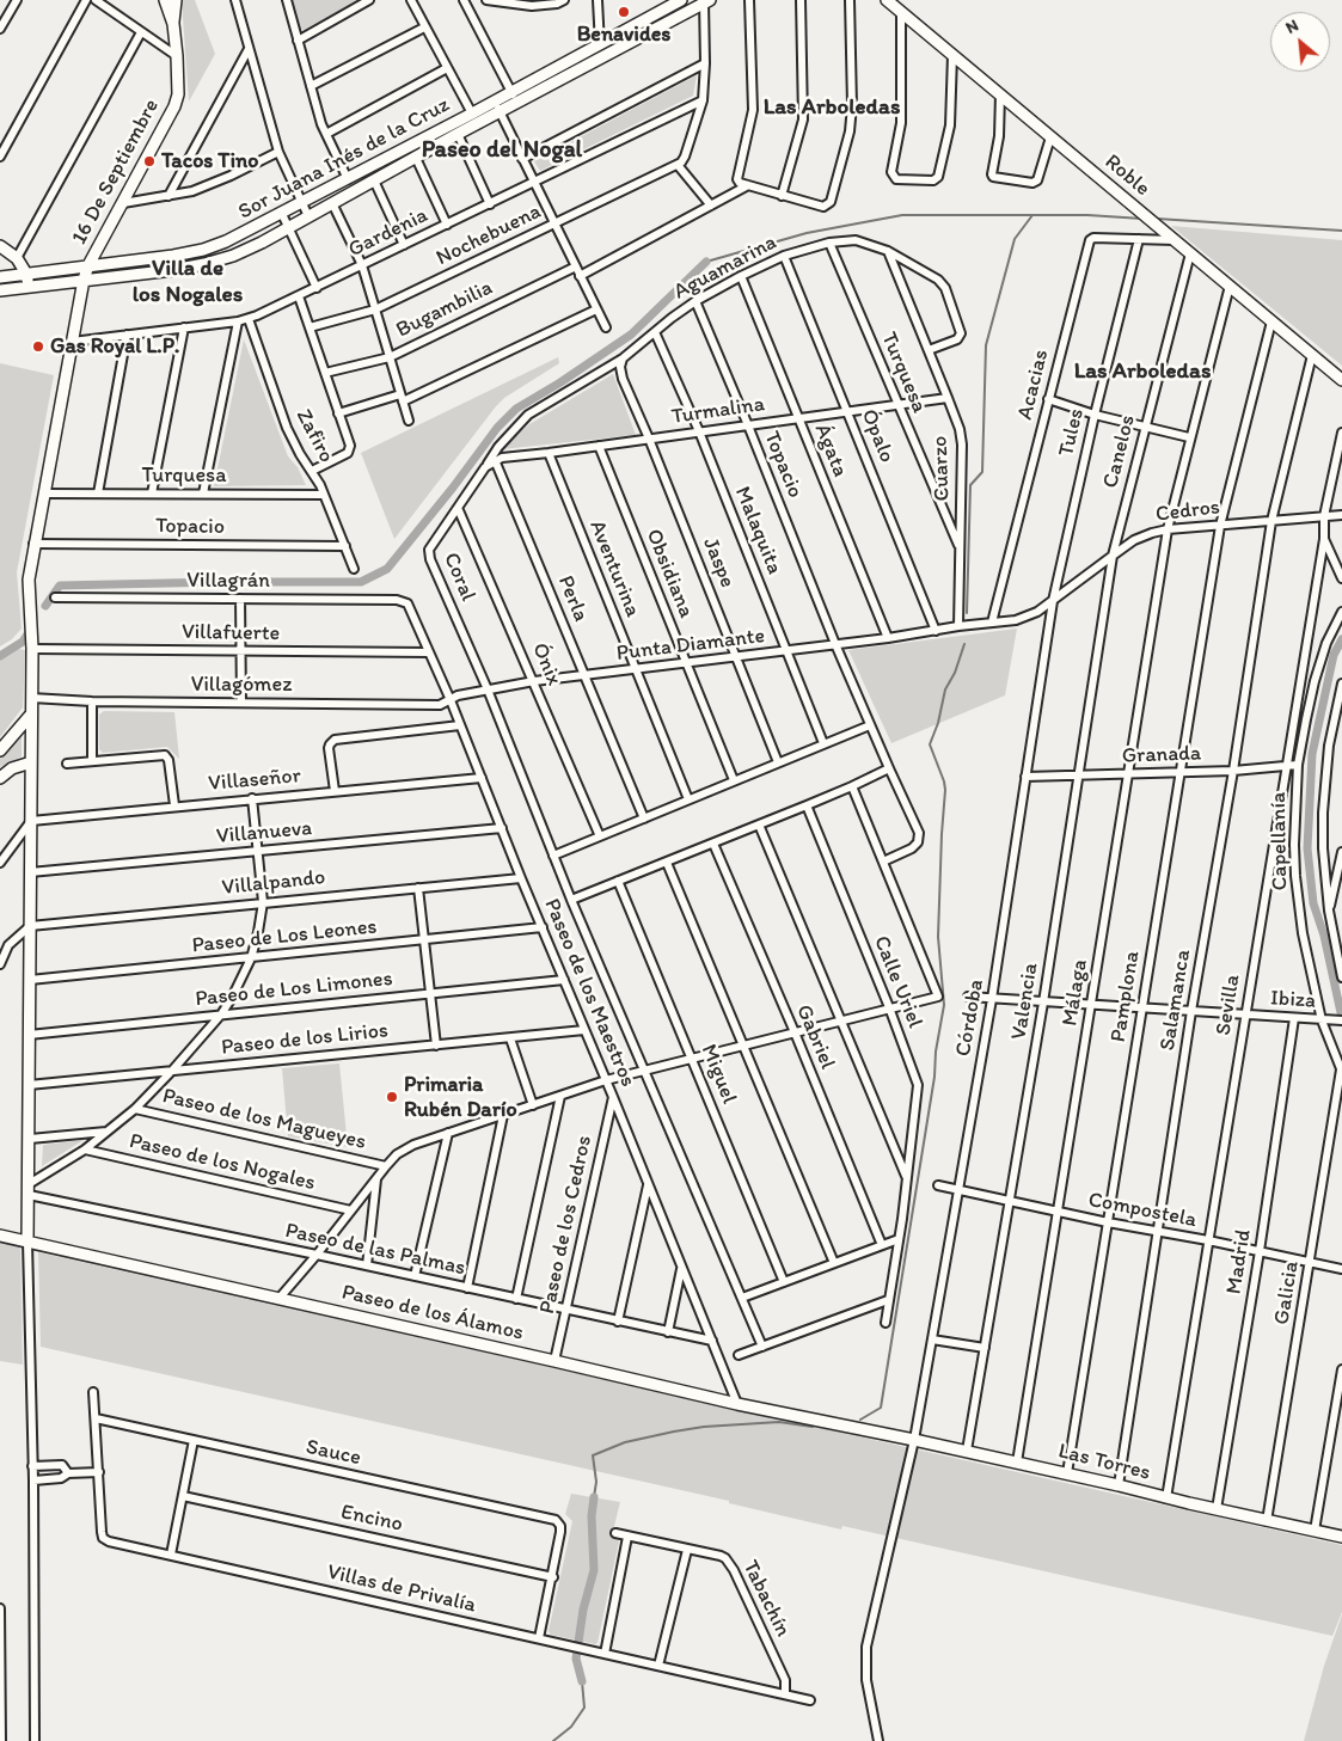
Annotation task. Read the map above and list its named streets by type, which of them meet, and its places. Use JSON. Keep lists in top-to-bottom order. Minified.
{"streets":{"street":["Sor Juana Inés de la Cruz","16 De Septiembre","Roble","Gardenia","Nochebuena","Aguamarina","Bugambilia","Turquesa","Acacias","Turmalina","Tules","Zafiro","Ópalo","Ágata","Canelos","Topacio","Cuarzo","Cedros","Malaquita","Jaspe","Aventurina","Obsidiana","Coral","Villagrán","Perla","Villafuerte","Punta Diamante","Ónix","Villagómez","Granada","Villaseñor","Villanueva","Capellanía","Villalpando","Paseo de Los Leones","Calle Uriel","Paseo de Los Limones","Paseo de los Maestros","Málaga","Pamplona","Salamanca","Ibiza","Valencia","Sevilla","Córdoba","Gabriel","Paseo de los Lirios","Miguel","Paseo de los Magueyes","Paseo de los Nogales","Compostela","Paseo de los Cedros","Paseo de las Palmas","Madrid","Galicia","Paseo de los Álamos","Sauce","Las Torres","Encino","Villas de Privalía","Tabachín"]},"crossings":[["Sor Juana Inés de la Cruz","16 De Septiembre"],["16 De Septiembre","Gardenia"],["16 De Septiembre","Turquesa"],["16 De Septiembre","Topacio"],["16 De Septiembre","Villafuerte"],["16 De Septiembre","Villagómez"],["16 De Septiembre","Villaseñor"],["16 De Septiembre","Villanueva"],["16 De Septiembre","Villalpando"],["16 De Septiembre","Paseo de Los Leones"],["16 De Septiembre","Paseo de Los Limones"],["16 De Septiembre","Paseo de los Lirios"],["16 De Septiembre","Paseo de las Palmas"],["16 De Septiembre","Paseo de los Álamos"],["Roble","Acacias"],["Roble","Canelos"],["Roble","Málaga"],["Roble","Pamplona"],["Roble","Salamanca"],["Gardenia","Zafiro"],["Aguamarina","Turquesa"],["Aguamarina","Ópalo"],["Aguamarina","Ágata"],["Aguamarina","Topacio"],["Aguamarina","Cuarzo"],["Aguamarina","Malaquita"],["Aguamarina","Jaspe"],["Aguamarina","Coral"],["Turquesa","Turmalina"],["Turquesa","Zafiro"],["Turquesa","Cuarzo"],["Acacias","Tules"],["Acacias","Cedros"],["Turmalina","Ópalo"],["Turmalina","Ágata"],["Turmalina","Topacio"],["Turmalina","Cuarzo"],["Turmalina","Malaquita"],["Turmalina","Jaspe"],["Turmalina","Aventurina"],["Turmalina","Obsidiana"],["Turmalina","Coral"],["Turmalina","Perla"],["Tules","Cedros"],["Tules","Córdoba"],["Zafiro","Topacio"],["Ópalo","Punta Diamante"],["Ágata","Punta Diamante"],["Canelos","Cedros"],["Canelos","Valencia"],["Topacio","Punta Diamante"],["Cuarzo","Cedros"],["Cuarzo","Punta Diamante"],["Cedros","Punta Diamante"],["Cedros","Málaga"],["Cedros","Pamplona"],["Cedros","Salamanca"],["Cedros","Valencia"],["Cedros","Sevilla"],["Cedros","Córdoba"],["Malaquita","Punta Diamante"],["Jaspe","Punta Diamante"],["Aventurina","Punta Diamante"],["Obsidiana","Punta Diamante"],["Coral","Perla"],["Coral","Punta Diamante"],["Coral","Ónix"],["Villagrán","Paseo de los Maestros"],["Perla","Punta Diamante"],["Villafuerte","Paseo de los Maestros"],["Punta Diamante","Ónix"],["Punta Diamante","Villagómez"],["Punta Diamante","Paseo de los Maestros"],["Villagómez","Paseo de los Maestros"],["Granada","Capellanía"],["Granada","Málaga"],["Granada","Pamplona"],["Granada","Salamanca"],["Granada","Valencia"],["Granada","Sevilla"],["Granada","Córdoba"],["Villaseñor","Paseo de los Maestros"],["Villanueva","Paseo de los Maestros"],["Capellanía","Ibiza"],["Capellanía","Galicia"],["Villalpando","Paseo de los Maestros"],["Paseo de Los Leones","Paseo de los Maestros"],["Paseo de Los Limones","Paseo de los Maestros"],["Paseo de los Maestros","Paseo de los Lirios"],["Paseo de los Maestros","Paseo de los Cedros"],["Paseo de los Maestros","Paseo de las Palmas"],["Paseo de los Maestros","Paseo de los Álamos"],["Málaga","Ibiza"],["Málaga","Compostela"],["Málaga","Las Torres"],["Pamplona","Ibiza"],["Pamplona","Compostela"],["Pamplona","Las Torres"],["Salamanca","Ibiza"],["Salamanca","Compostela"],["Salamanca","Las Torres"],["Ibiza","Valencia"],["Ibiza","Sevilla"],["Ibiza","Córdoba"],["Ibiza","Madrid"],["Valencia","Compostela"],["Valencia","Las Torres"],["Sevilla","Compostela"],["Sevilla","Las Torres"],["Córdoba","Compostela"],["Córdoba","Las Torres"],["Compostela","Madrid"],["Compostela","Galicia"],["Paseo de los Cedros","Paseo de las Palmas"],["Paseo de los Cedros","Paseo de los Álamos"],["Paseo de las Palmas","Paseo de los Álamos"],["Madrid","Las Torres"],["Galicia","Las Torres"],["Paseo de los Álamos","Las Torres"],["Sauce","Encino"],["Sauce","Villas de Privalía"],["Villas de Privalía","Tabachín"]],"districts":["Las Arboledas","Paseo del Nogal","Villa de los Nogales","Las Arboledas"],"places":["Benavides","Tacos Tino","Gas Royal L.P.","Primaria Rubén Darío"],"north":"top left"}
